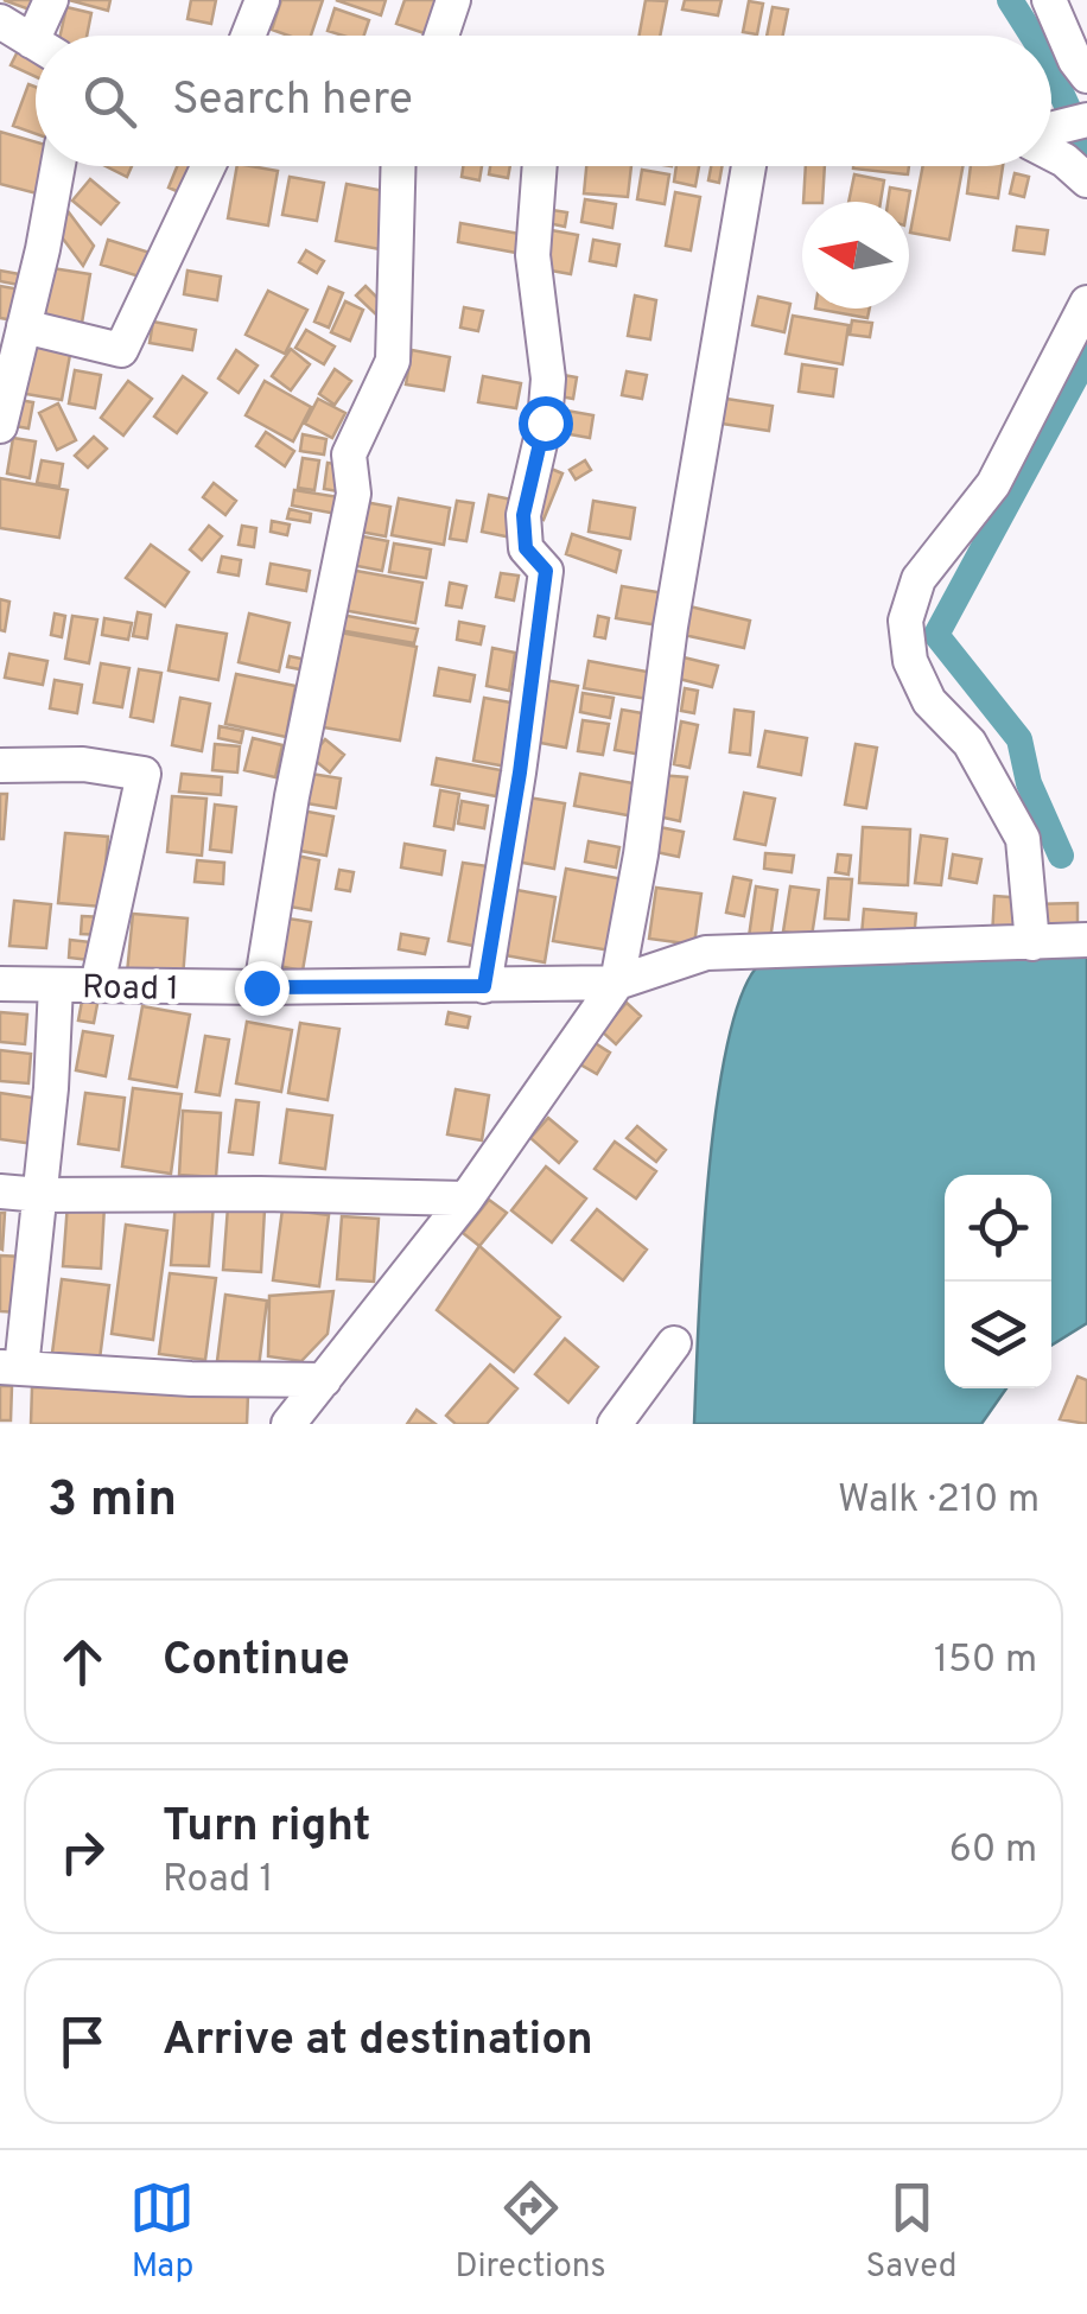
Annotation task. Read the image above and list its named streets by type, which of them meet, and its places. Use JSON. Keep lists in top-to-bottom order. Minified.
{"streets":{"street":["Road 1"]},"north":"left","page":{"search":"Search here","heading":["3 min","Walk · 210 m"],"list":[["Continue","150 m"],["Turn right","Road 1","60 m"],"Arrive at destination"],"nav":["Map","Directions","Saved"]}}
